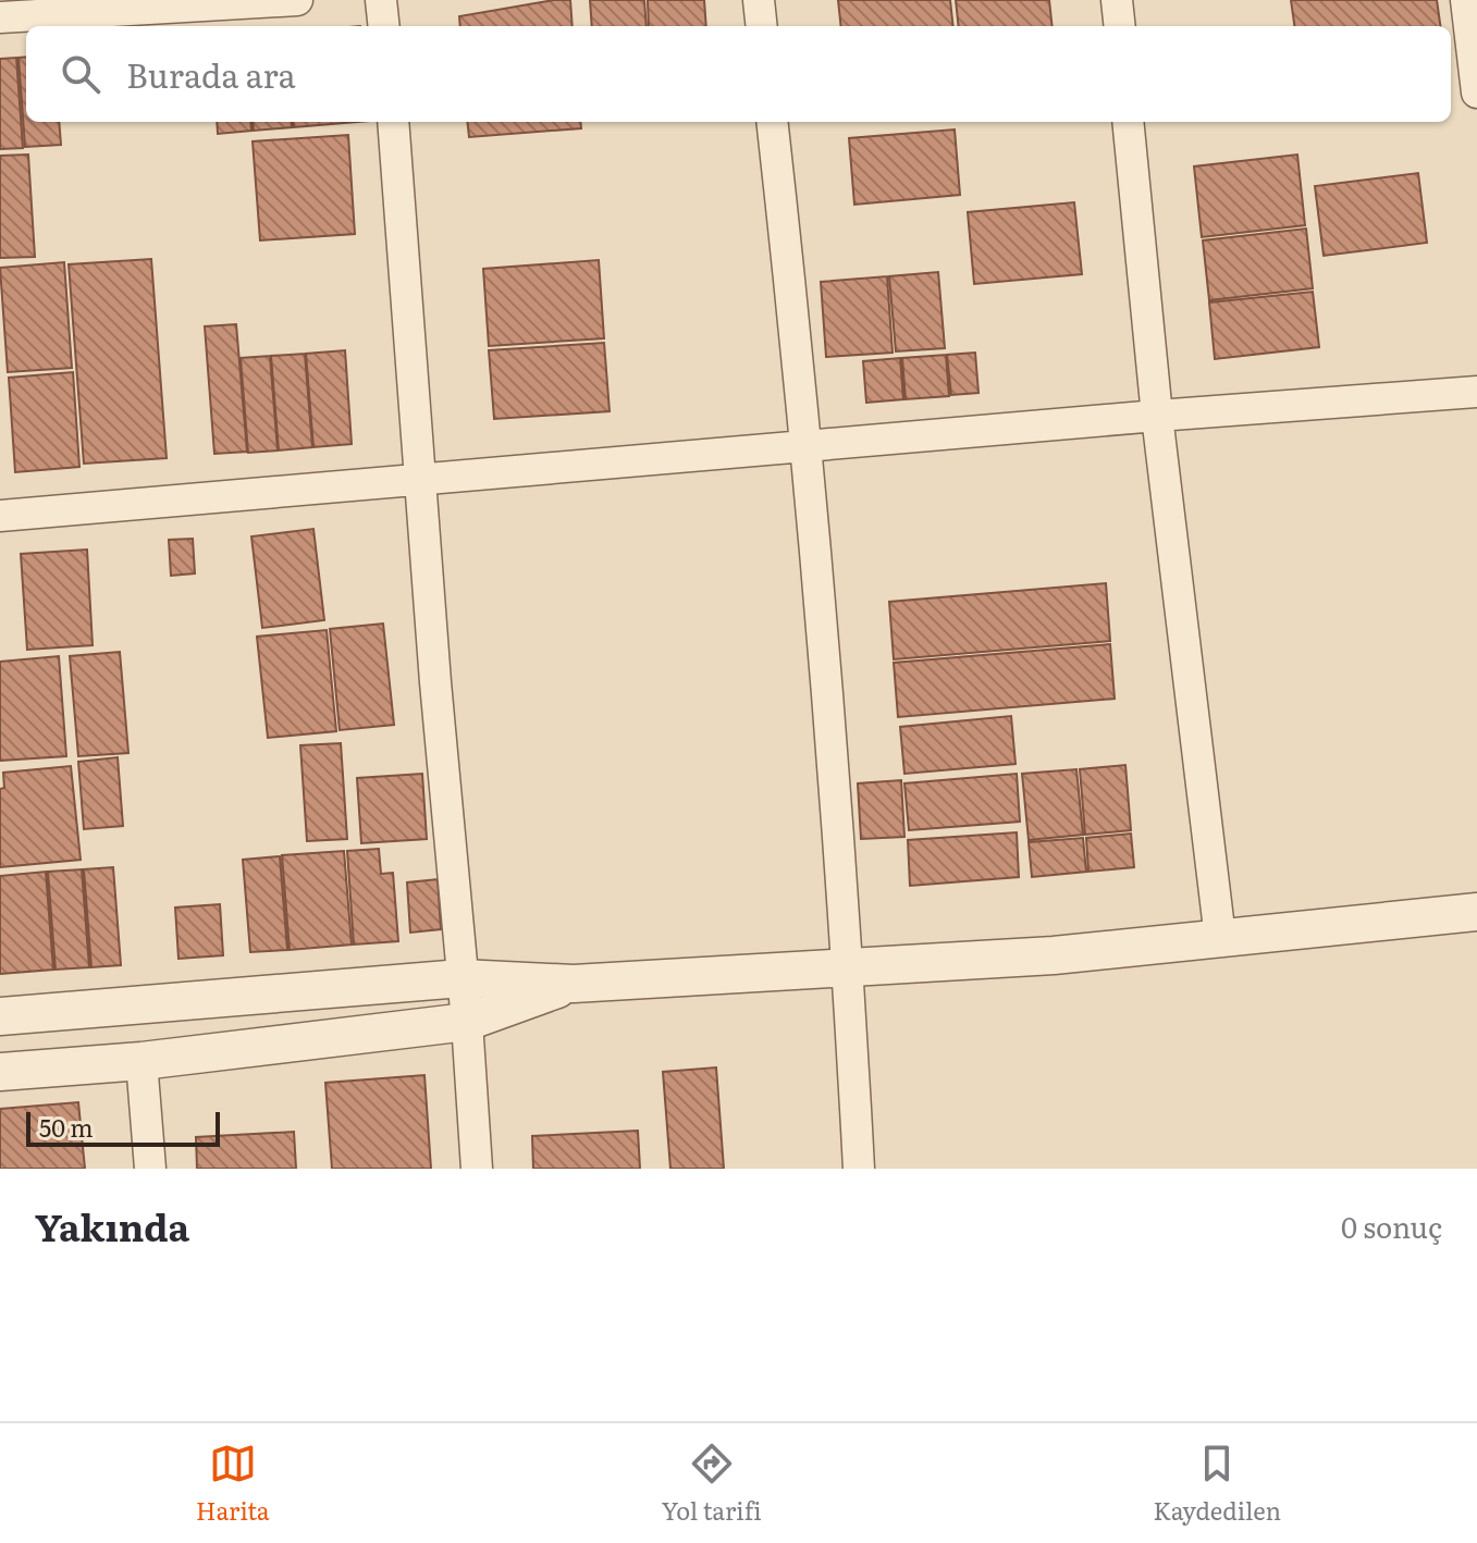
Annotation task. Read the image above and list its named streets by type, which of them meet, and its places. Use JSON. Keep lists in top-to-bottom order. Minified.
{"scale_bar":"50 m","page":{"search":"Burada ara","scale":"50 m","heading":["Yakında","0 sonuç"],"nav":["Harita","Yol tarifi","Kaydedilen"]}}
